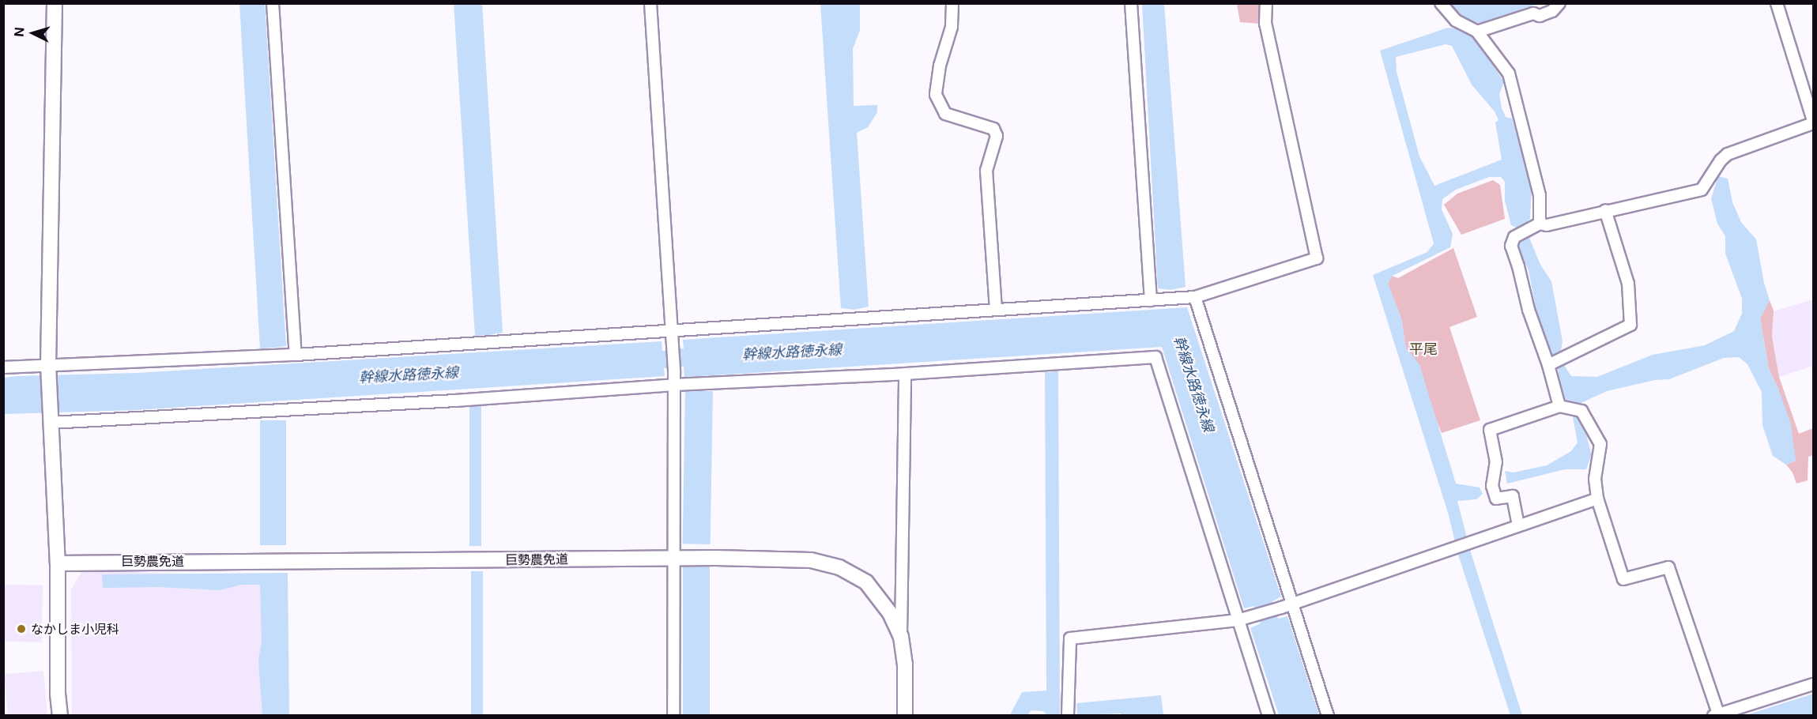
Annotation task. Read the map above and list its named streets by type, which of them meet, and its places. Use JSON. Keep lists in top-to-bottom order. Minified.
{"streets":{"street":["巨勢農免道"]},"districts":["平尾"],"water":["幹線水路徳永線"],"places":["なかしま小児科"],"north":"left"}
